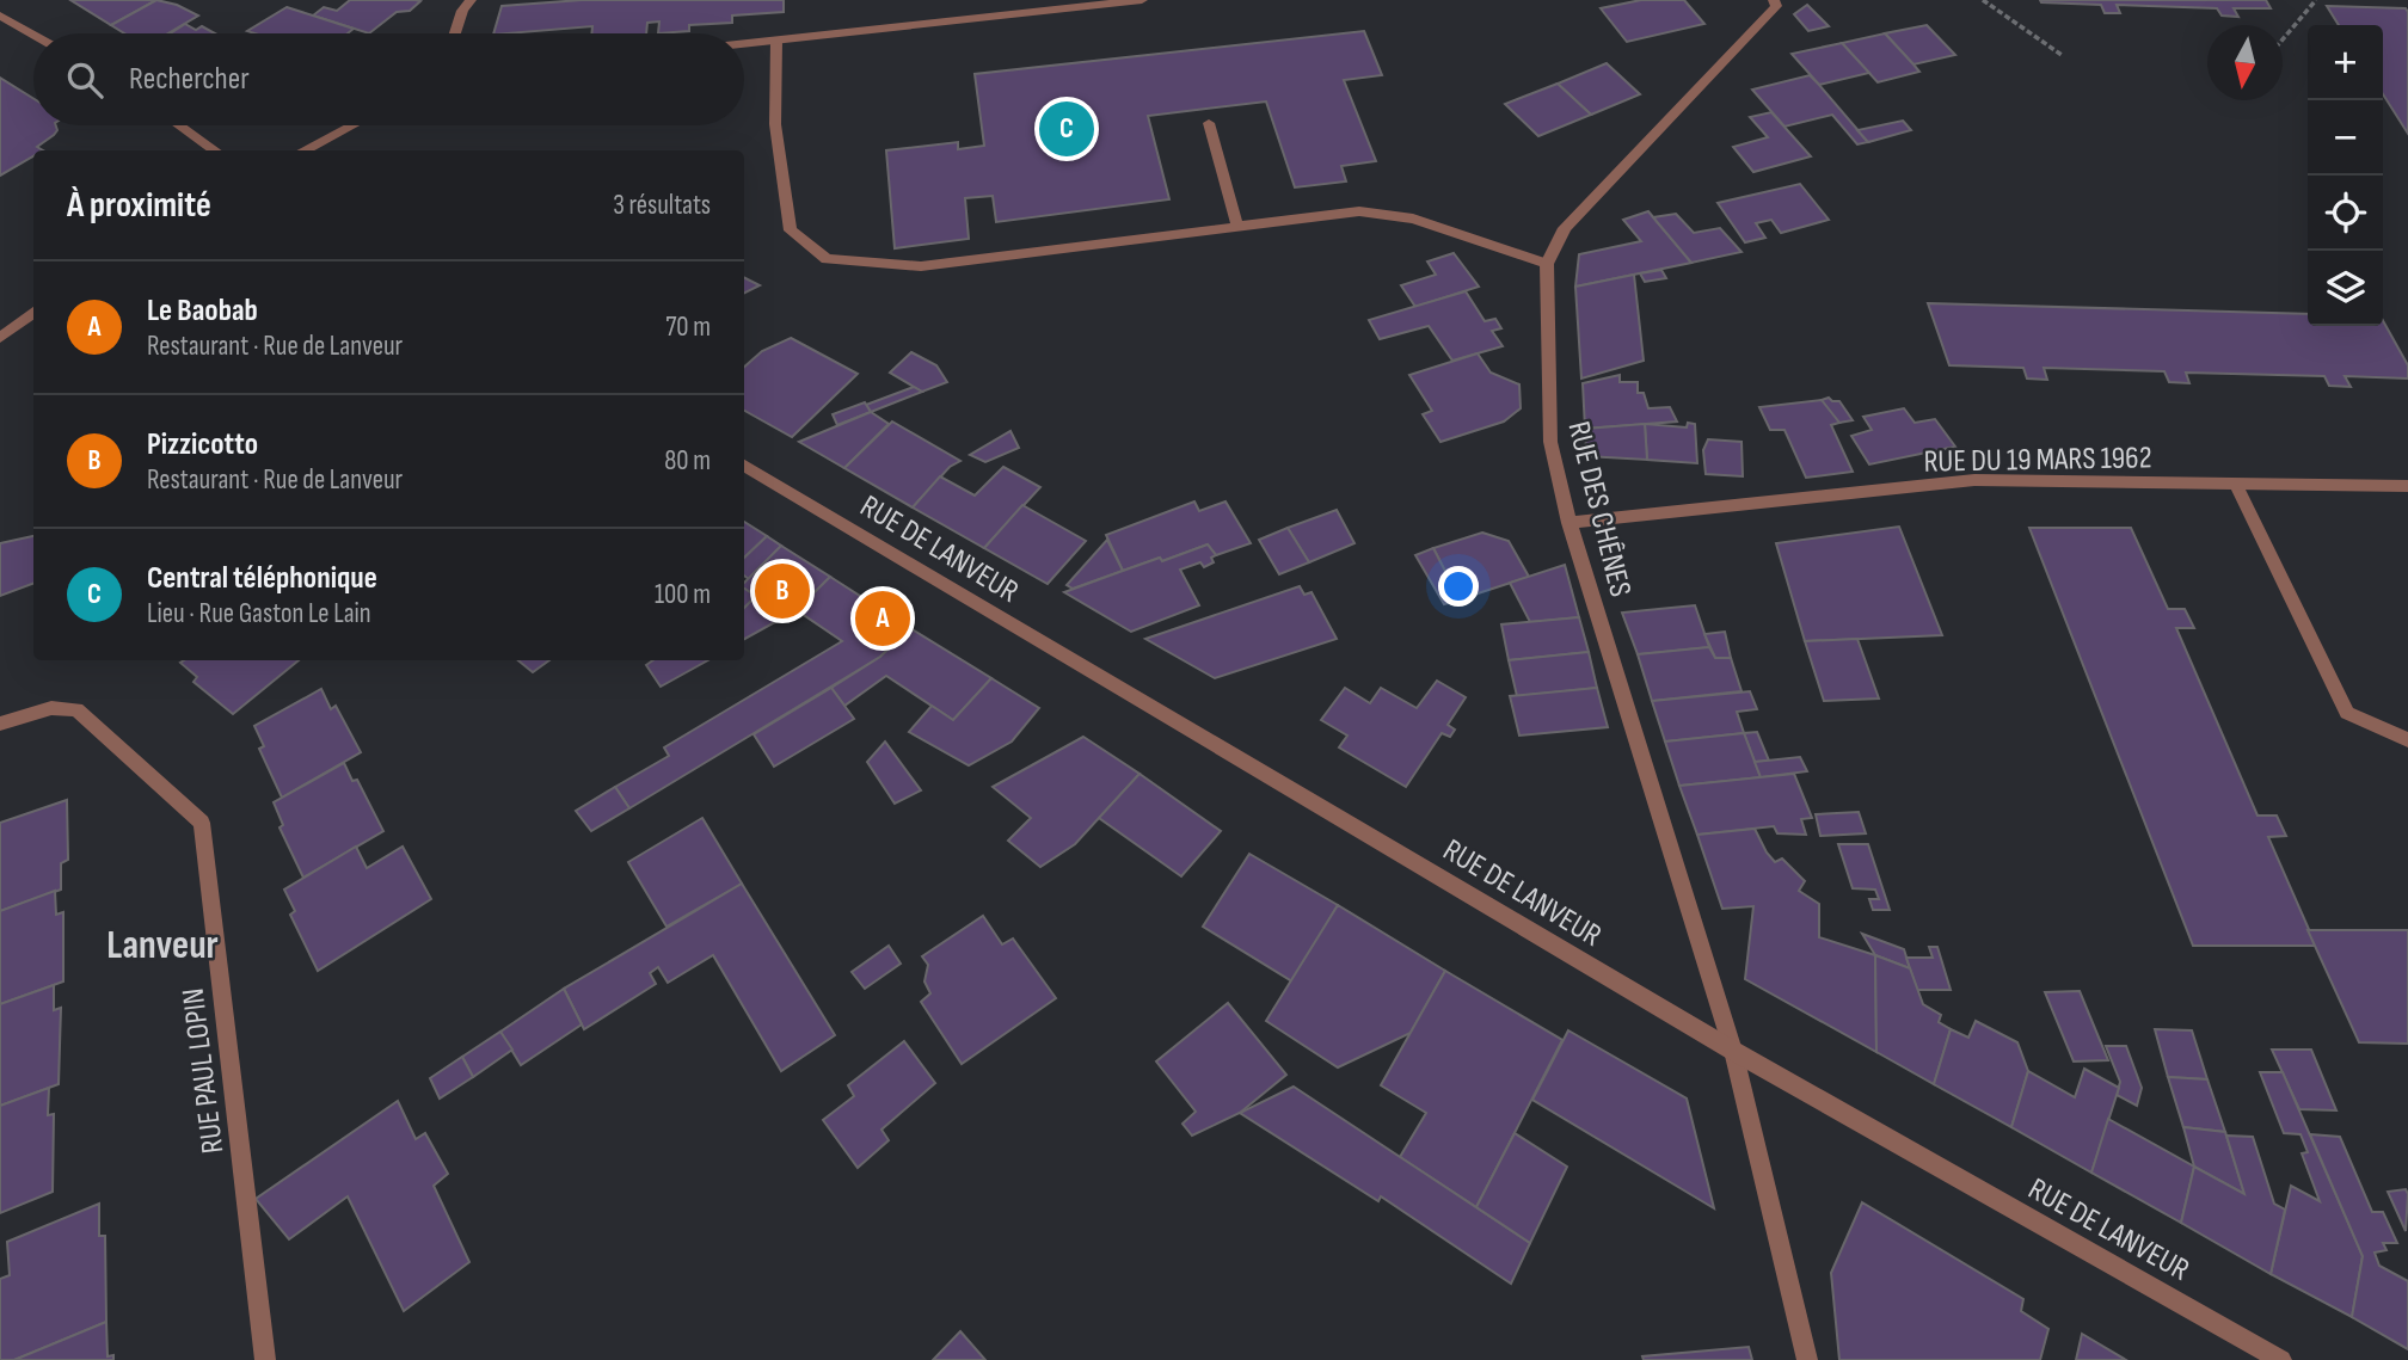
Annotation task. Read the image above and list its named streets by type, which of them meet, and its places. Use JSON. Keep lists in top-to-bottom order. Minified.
{"streets":{"street":["RUE DU 19 MARS 1962","RUE DES CHÊNES","RUE DE LANVEUR","RUE PAUL LOPIN"]},"crossings":[["RUE DU 19 MARS 1962","RUE DES CHÊNES"],["RUE DES CHÊNES","RUE DE LANVEUR"]],"districts":["Lanveur"],"north":"bottom","page":{"map_buttons":["+","−"],"search":"Rechercher","pins":["C","B","A"],"heading":["À proximité","3 résultats"],"list":[{"mark":"A","name":"Le Baobab","note":"Restaurant · Rue de Lanveur","value":"70 m"},{"mark":"B","name":"Pizzicotto","note":"Restaurant · Rue de Lanveur","value":"80 m"},{"mark":"C","name":"Central téléphonique","note":"Lieu · Rue Gaston Le Lain","value":"100 m"}]}}
